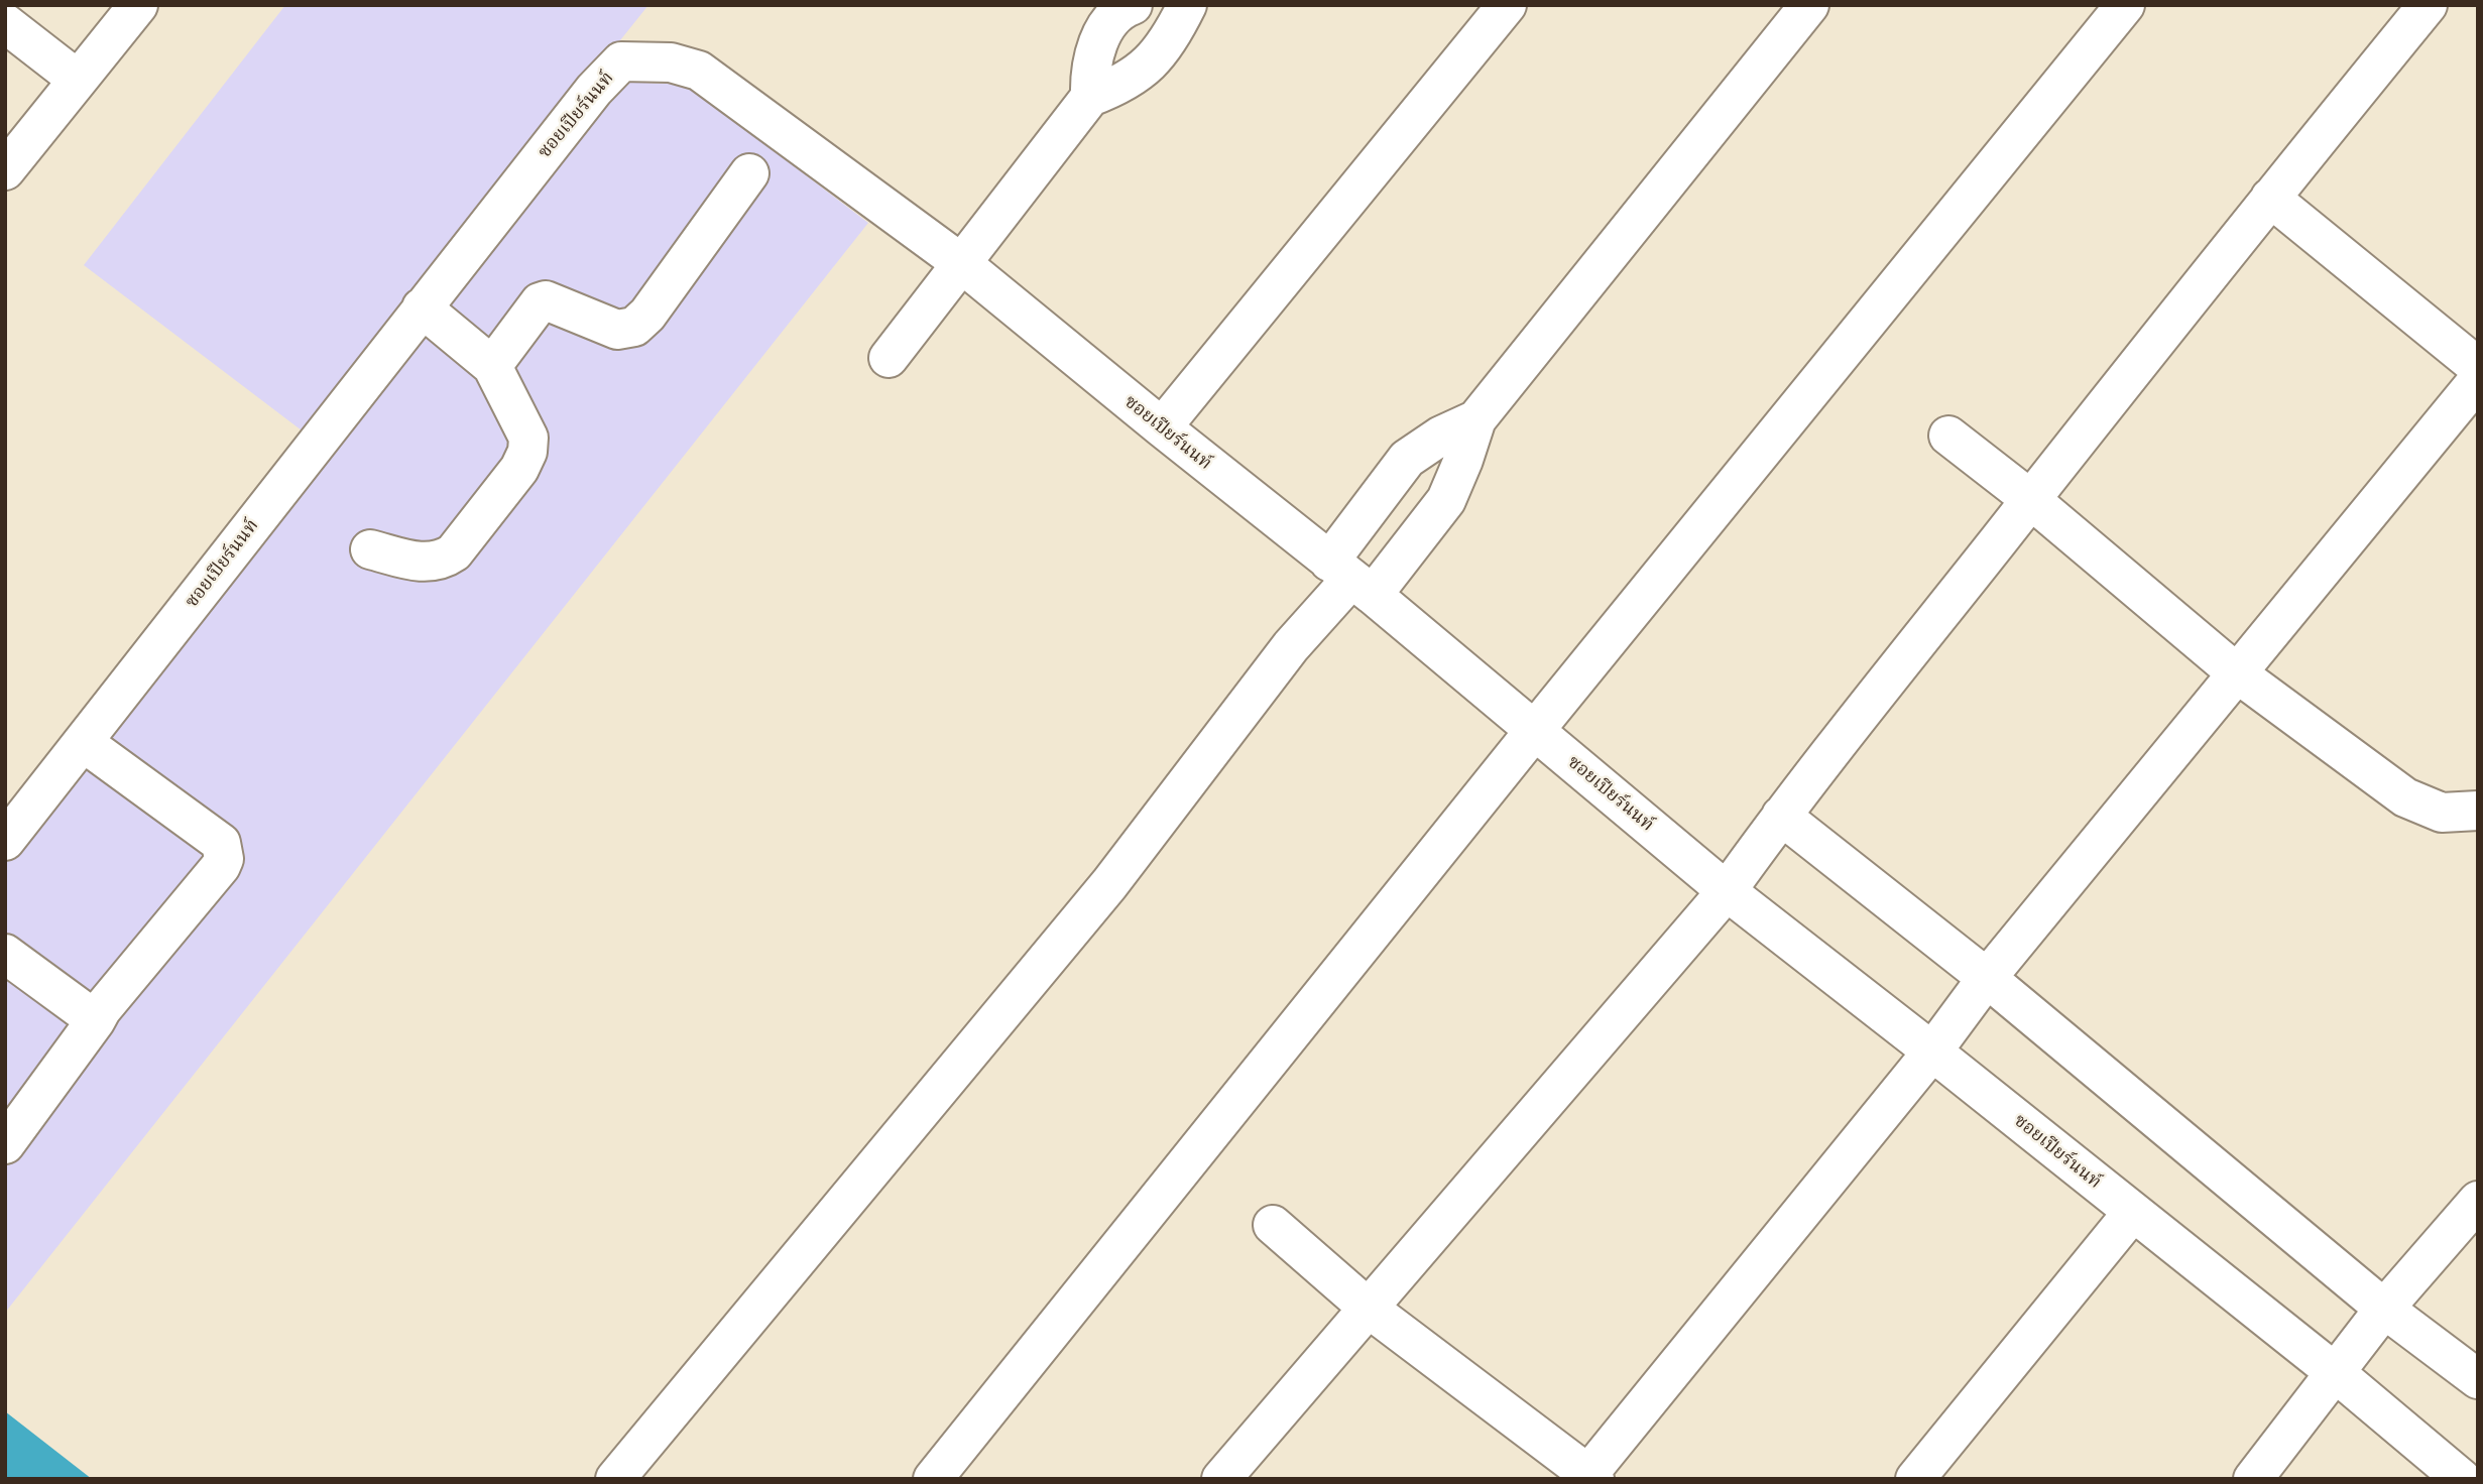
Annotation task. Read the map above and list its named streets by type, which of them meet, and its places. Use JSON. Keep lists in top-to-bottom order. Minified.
{"streets":{"street":["ซอยเปียร์นนท์"]}}
